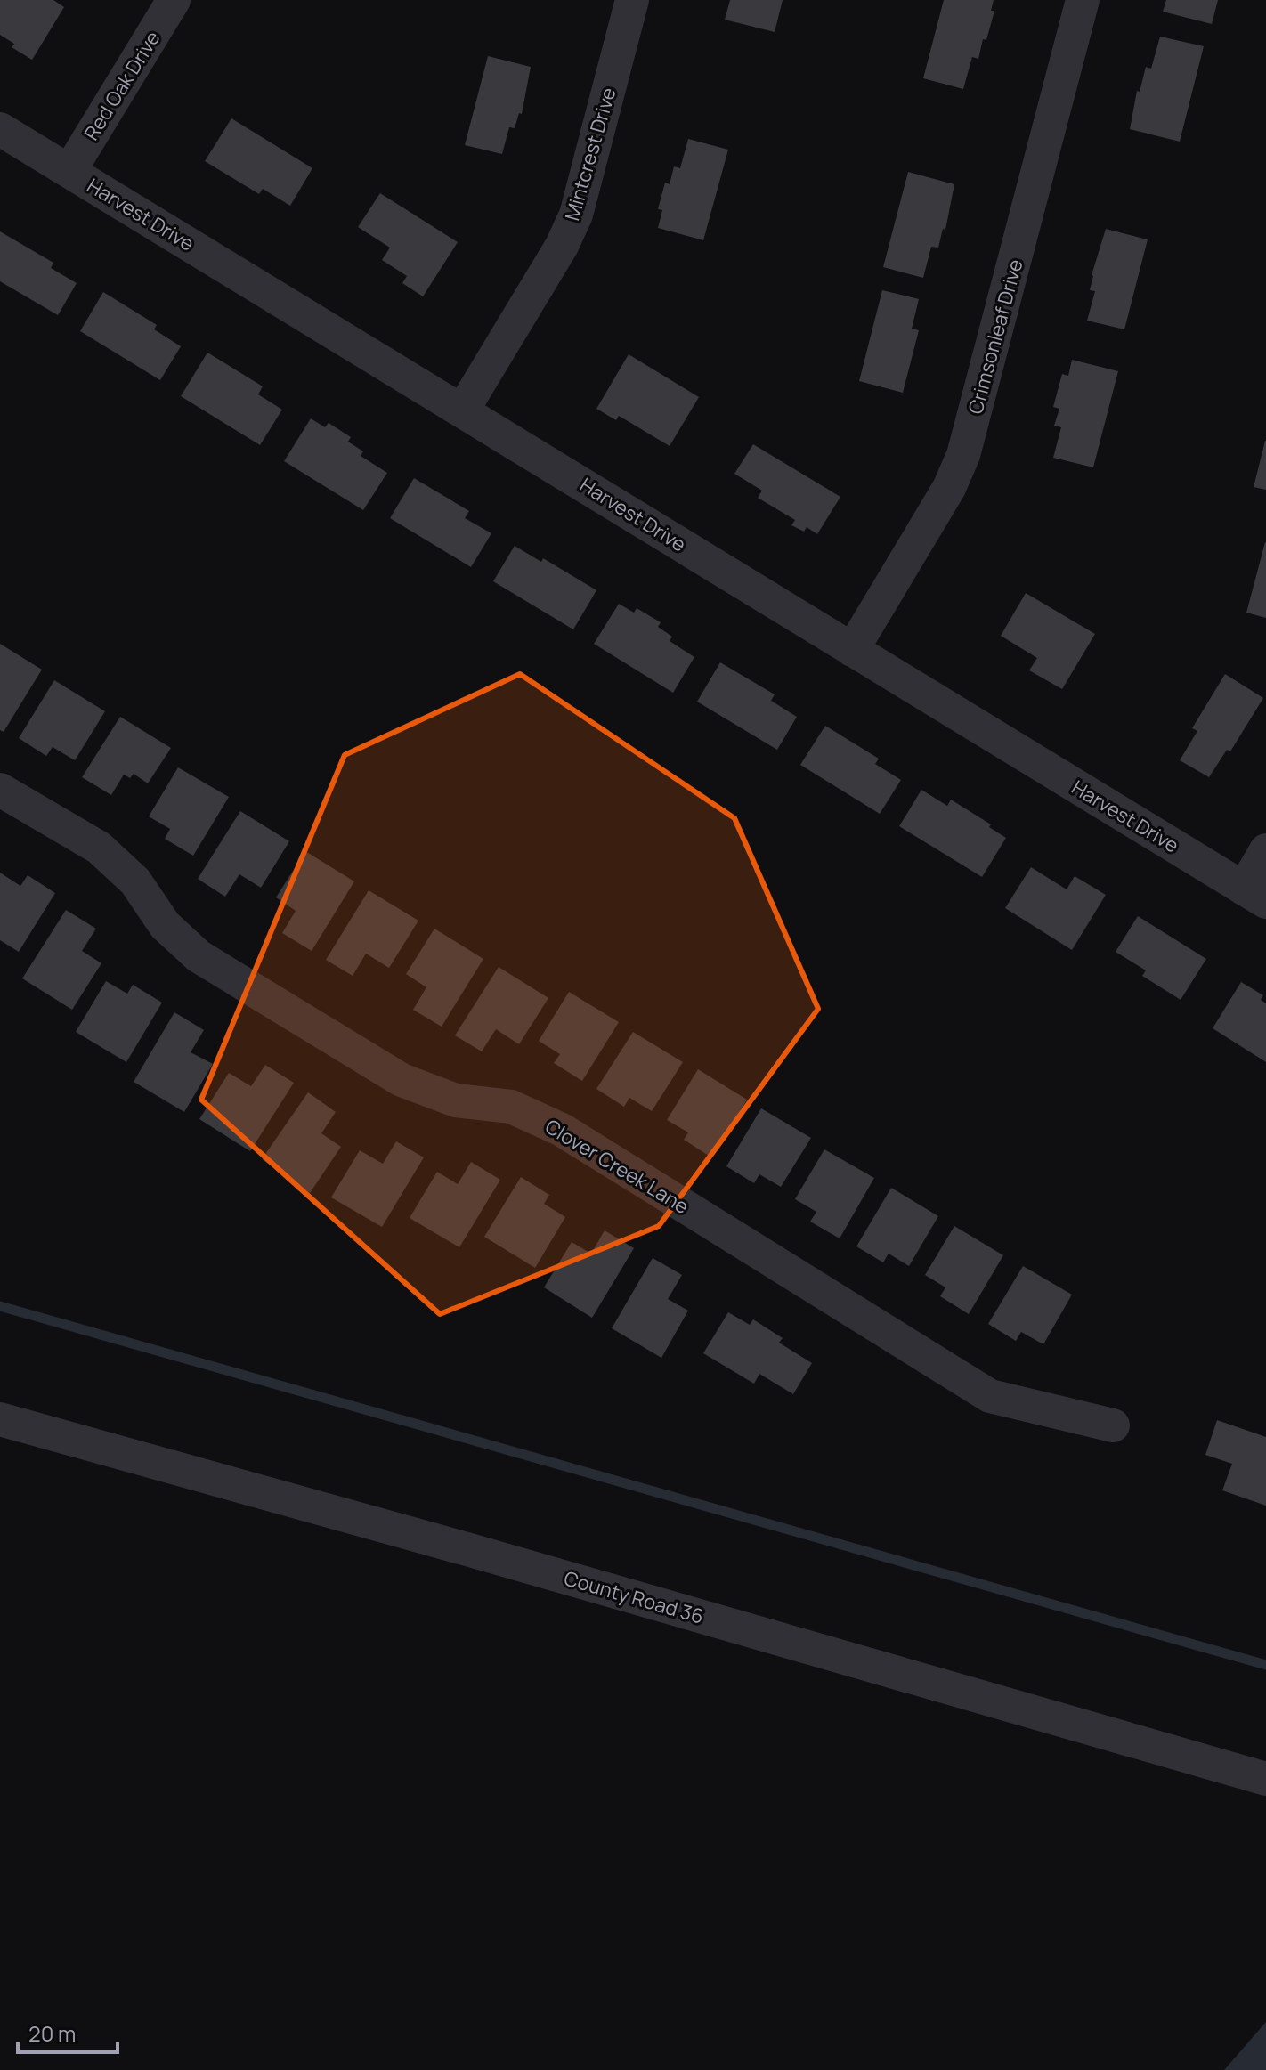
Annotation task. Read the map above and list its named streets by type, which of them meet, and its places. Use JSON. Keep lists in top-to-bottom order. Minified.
{"streets":{"street":["Red Oak Drive","Mintcrest Drive","Harvest Drive","Crimsonleaf Drive","Clover Creek Lane","County Road 36"]},"crossings":[["Red Oak Drive","Harvest Drive"],["Mintcrest Drive","Harvest Drive"],["Harvest Drive","Crimsonleaf Drive"]],"scale_bar":"20 m"}
